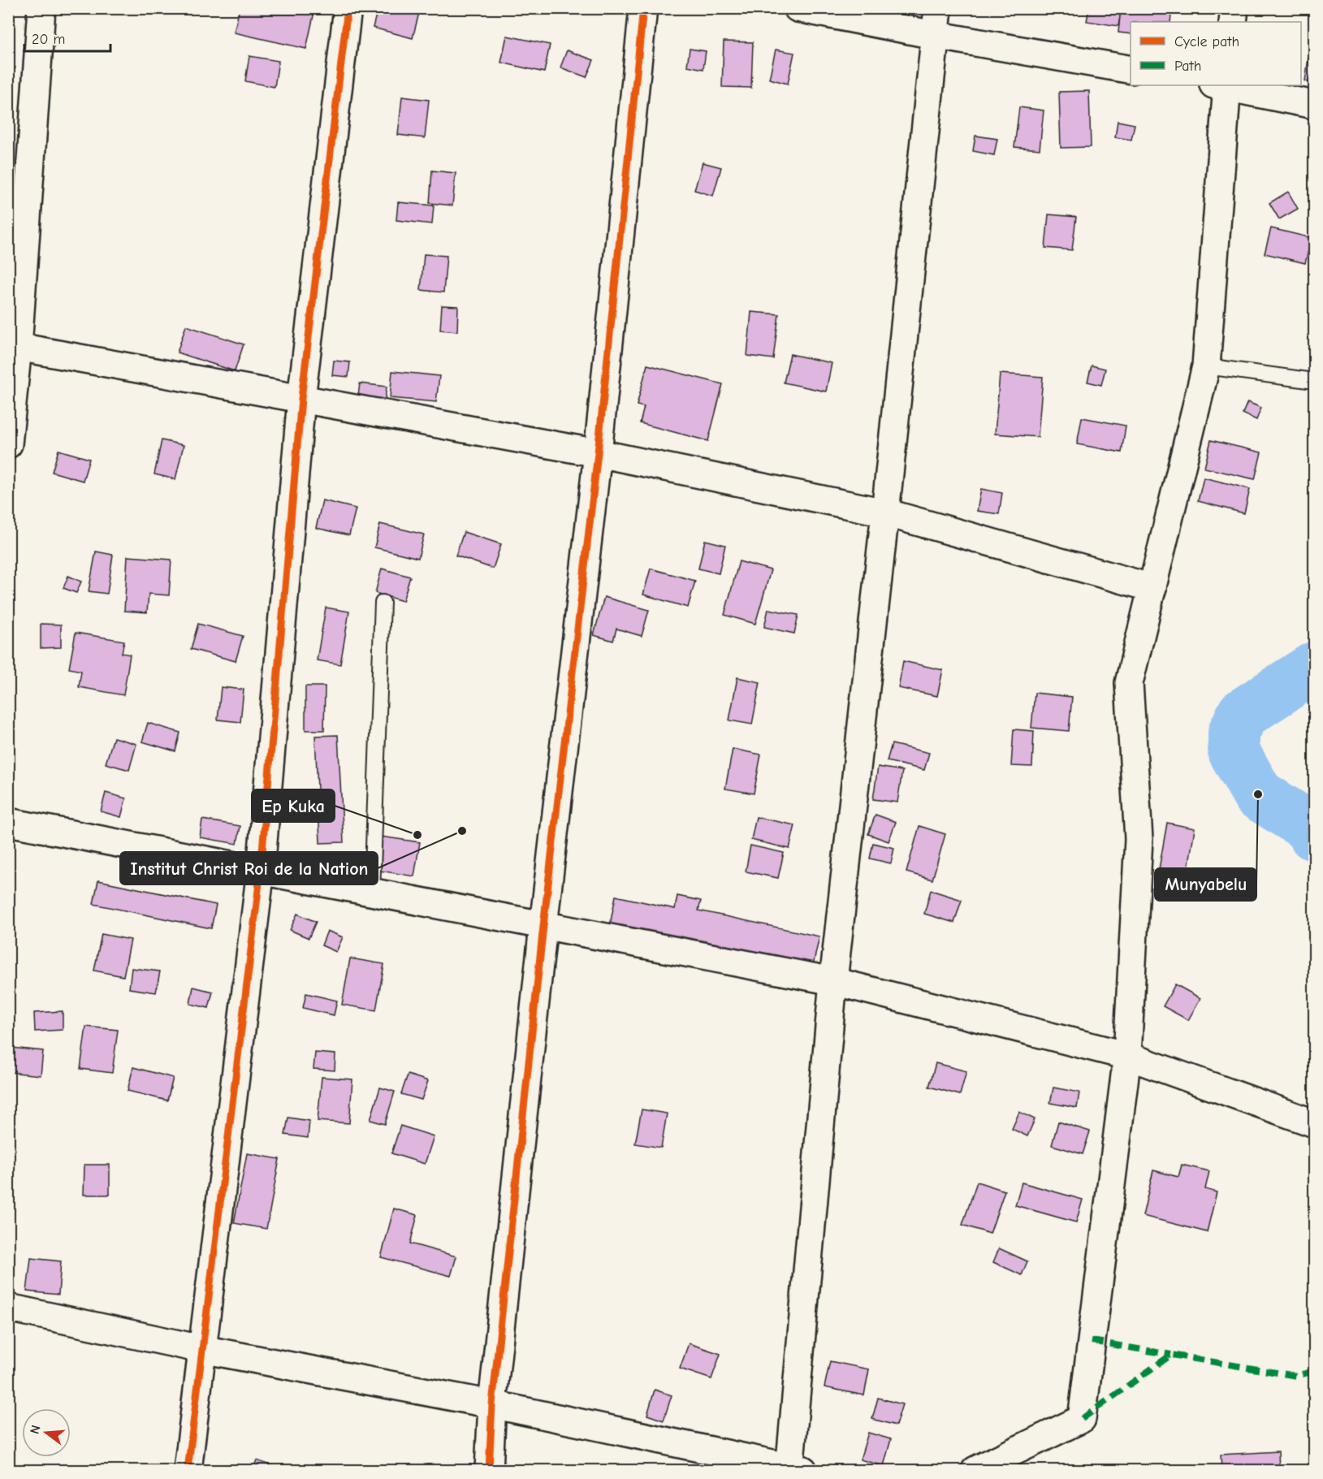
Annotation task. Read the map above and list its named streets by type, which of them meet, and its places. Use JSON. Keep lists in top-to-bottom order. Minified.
{"places":["Munyabelu","Institut Christ Roi de la Nation","Ep Kuka"],"legend":["Cycle path","Path"],"scale_bar":"20 m","north":"left"}
